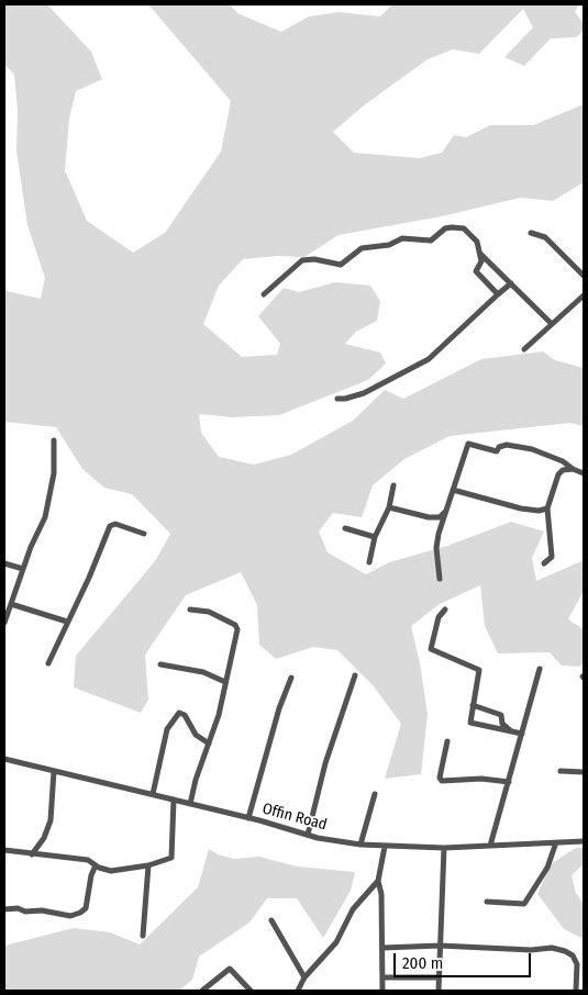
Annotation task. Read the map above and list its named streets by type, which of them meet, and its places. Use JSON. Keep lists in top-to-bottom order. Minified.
{"streets":{"street":["Offin Road"]},"scale_bar":"200 m"}
